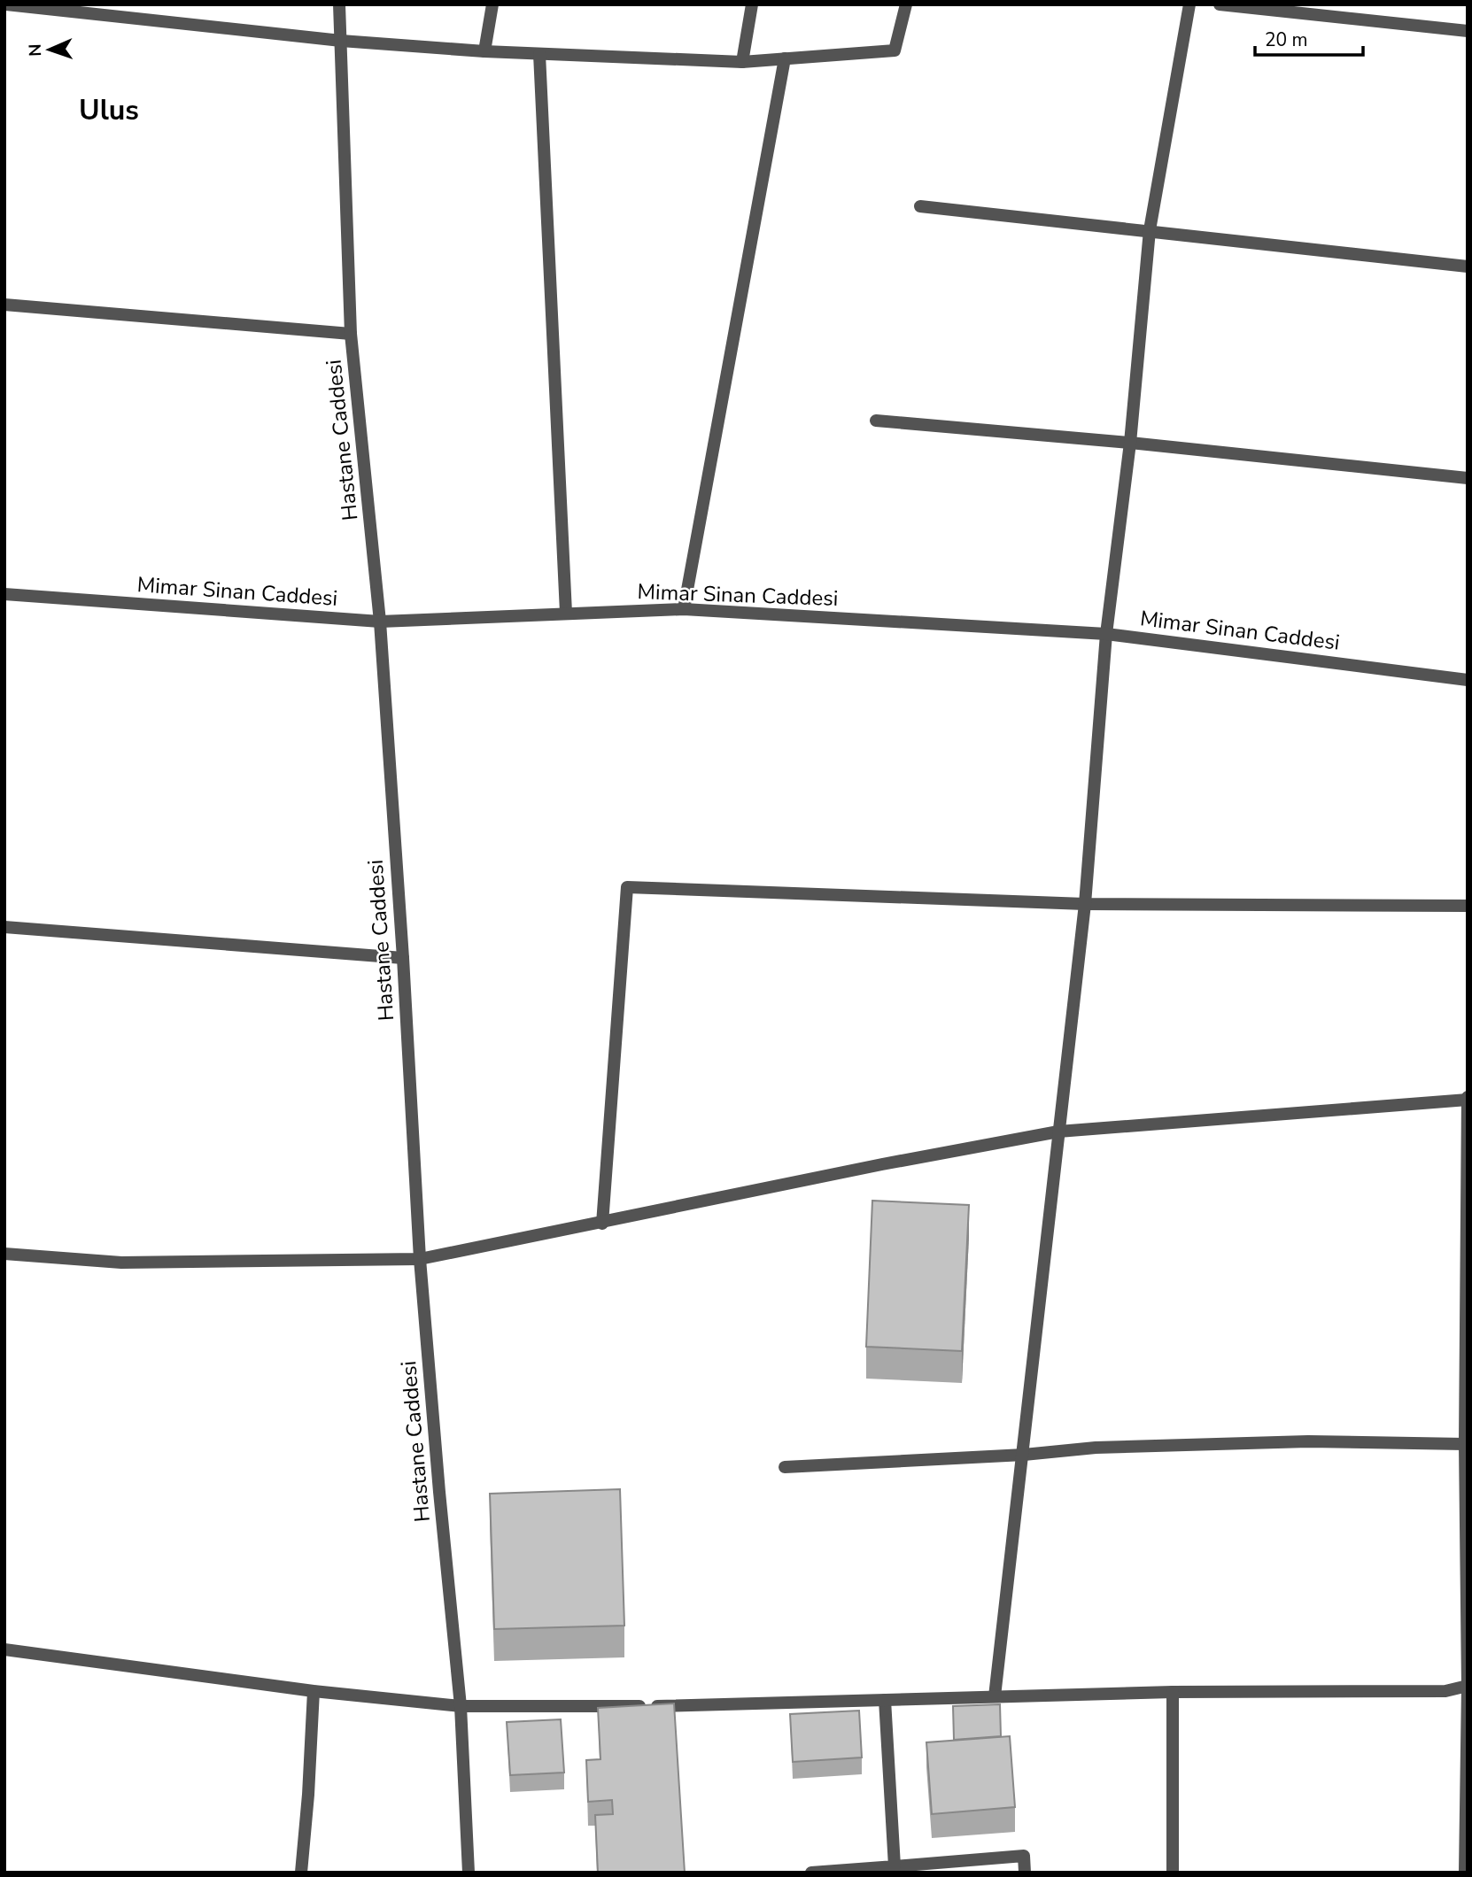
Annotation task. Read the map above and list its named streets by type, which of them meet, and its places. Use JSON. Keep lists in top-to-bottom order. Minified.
{"streets":{"street":["Hastane Caddesi","Mimar Sinan Caddesi"]},"crossings":[["Hastane Caddesi","Mimar Sinan Caddesi"]],"districts":["Ulus"],"scale_bar":"20 m","north":"left"}
